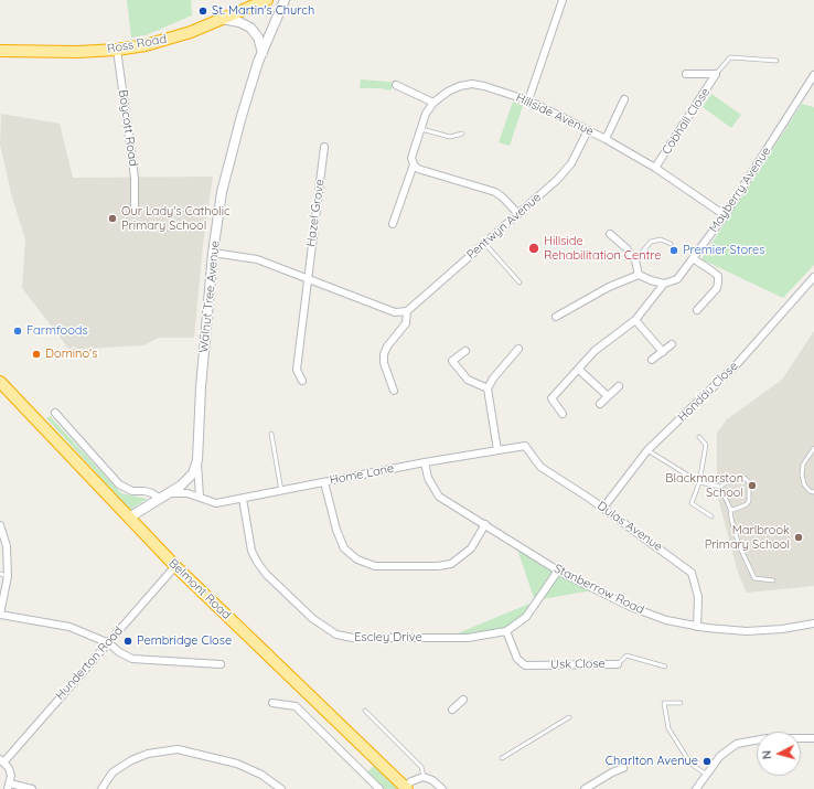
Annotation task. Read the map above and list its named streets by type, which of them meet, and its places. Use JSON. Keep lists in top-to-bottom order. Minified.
{"streets":{"highway":["Ross Road","Belmont Road"],"street":["Hillside Avenue","Cobhall Close","Boycott Road","Mayberry Avenue","Hazel Grove","Pentwyn Avenue","Walnut Tree Avenue","Honddu Close","Home Lane","Dulas Avenue","Stanberrow Road","Escley Drive","Hunderton Road","Usk Close"]},"crossings":[["Ross Road","Boycott Road"],["Hillside Avenue","Cobhall Close"],["Hillside Avenue","Mayberry Avenue"],["Hillside Avenue","Pentwyn Avenue"],["Walnut Tree Avenue","Home Lane"],["Walnut Tree Avenue","Belmont Road"],["Honddu Close","Dulas Avenue"],["Home Lane","Dulas Avenue"],["Home Lane","Stanberrow Road"],["Home Lane","Escley Drive"],["Dulas Avenue","Stanberrow Road"],["Belmont Road","Hunderton Road"],["Stanberrow Road","Escley Drive"],["Escley Drive","Usk Close"]],"places":["St. Martin's Church","Our Lady's Catholic Primary School","Hillside Rehabilitation Centre","Premier Stores","Farmfoods","Domino's","Blackmarston School","Marlbrook Primary School","Pembridge Close","Charlton Avenue"],"north":"left"}
